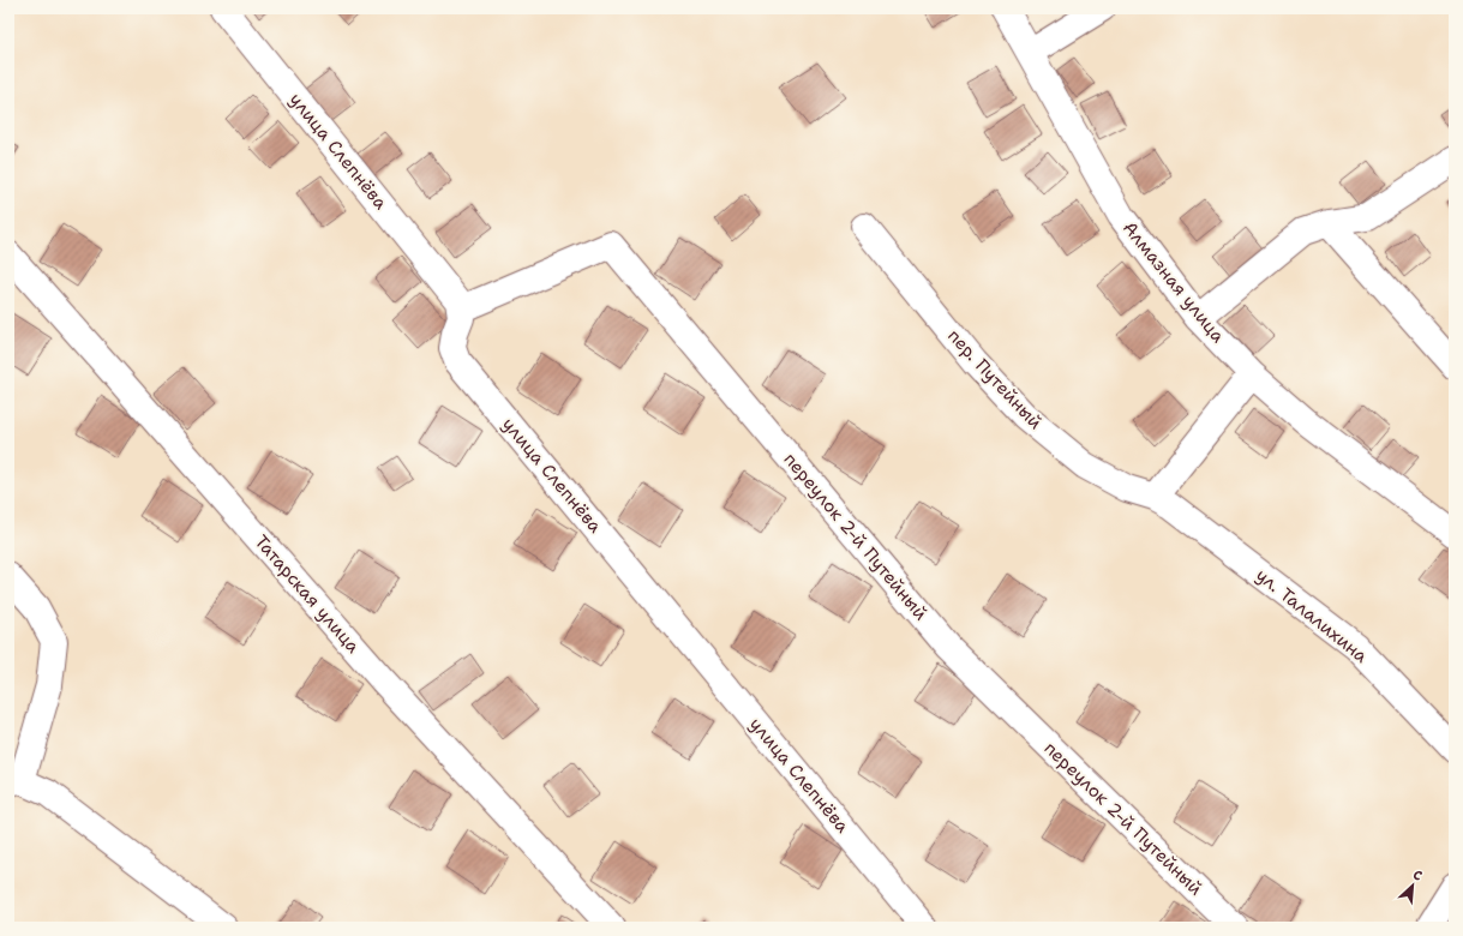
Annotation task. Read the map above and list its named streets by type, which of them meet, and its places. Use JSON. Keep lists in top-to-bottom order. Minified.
{"streets":{"street":["улица Слепнёва","Алмазная улица","пер. Путейный","переулок 2-й Путейный","Татарская улица","ул. Талалихина"]},"crossings":[["улица Слепнёва","переулок 2-й Путейный"],["пер. Путейный","ул. Талалихина"]],"north":"top right"}
